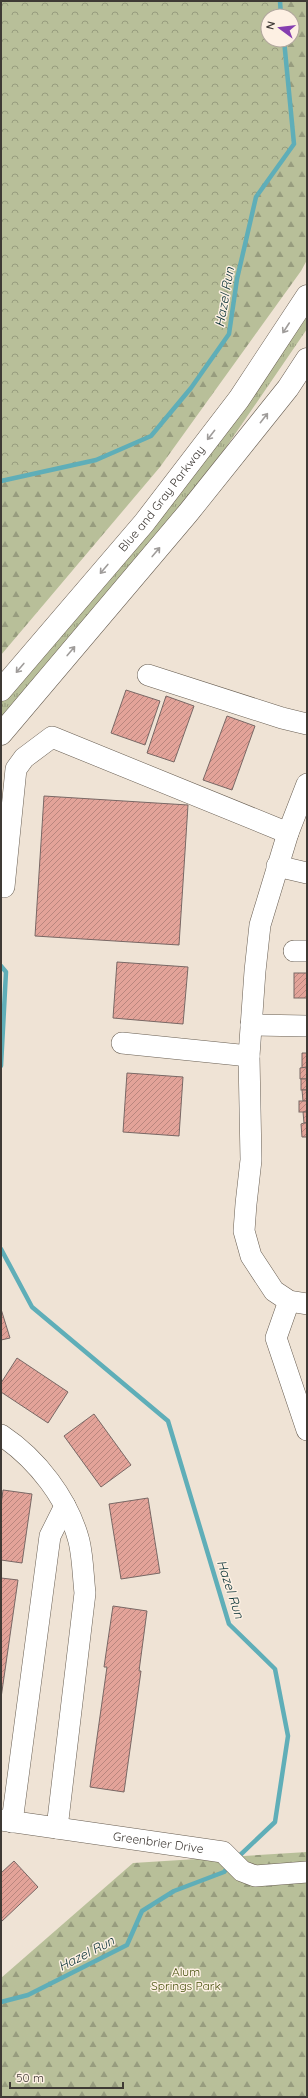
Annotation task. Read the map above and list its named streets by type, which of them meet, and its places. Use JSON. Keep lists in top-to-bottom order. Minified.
{"streets":{"highway":["Blue and Gray Parkway"],"street":["Greenbrier Drive"]},"water":["Hazel Run"],"parks":["Alum Springs Park"],"scale_bar":"50 m","north":"left"}
